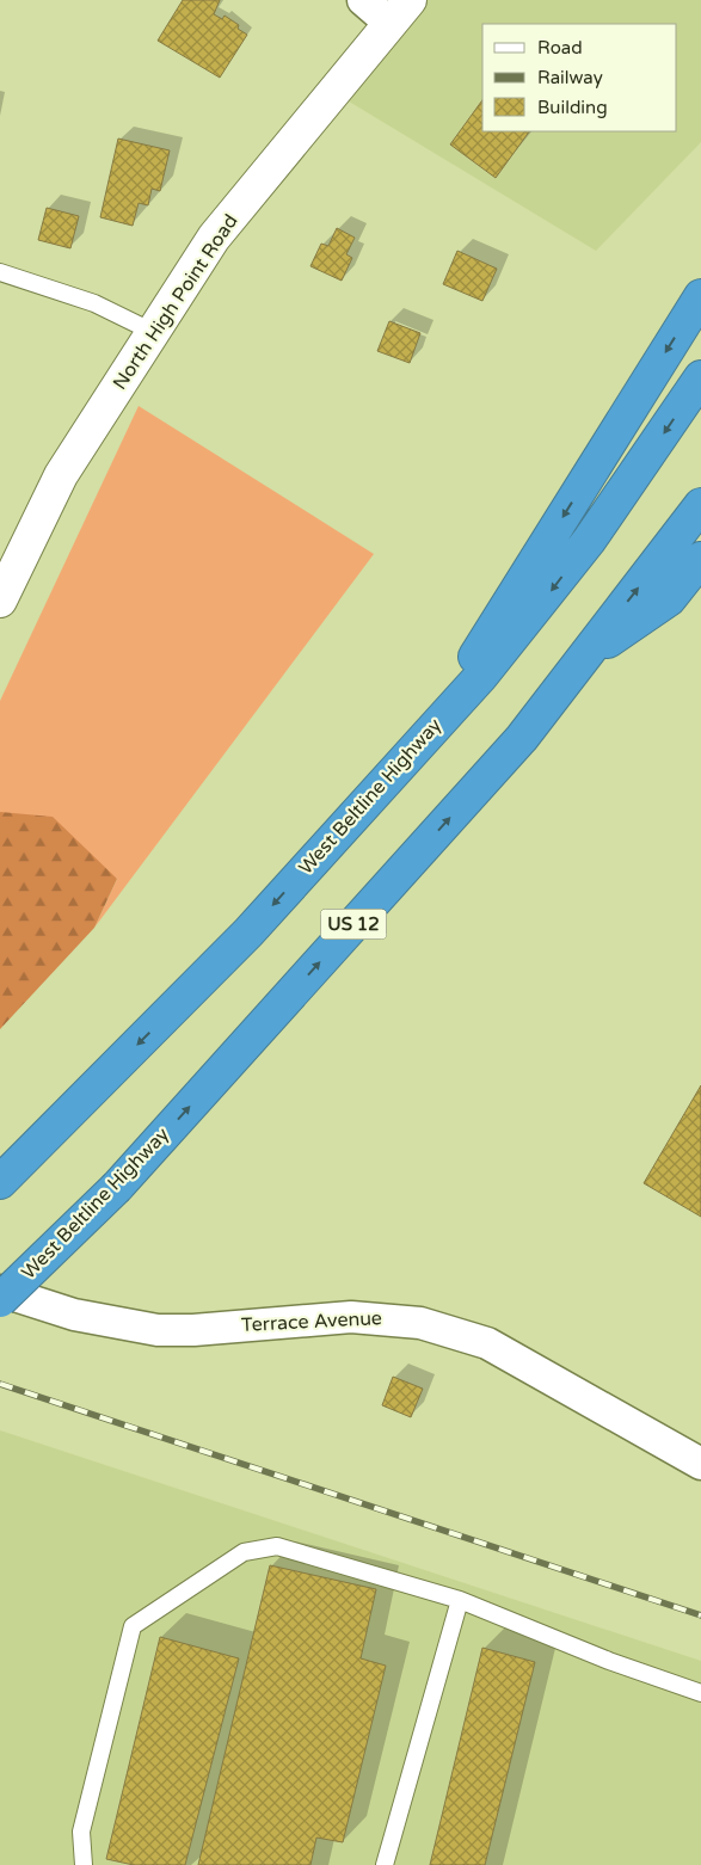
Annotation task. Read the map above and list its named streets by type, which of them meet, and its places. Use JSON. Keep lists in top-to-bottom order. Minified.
{"streets":{"highway":["West Beltline Highway","US 12"],"street":["North High Point Road","Terrace Avenue"]},"legend":["Road","Railway","Building"]}
